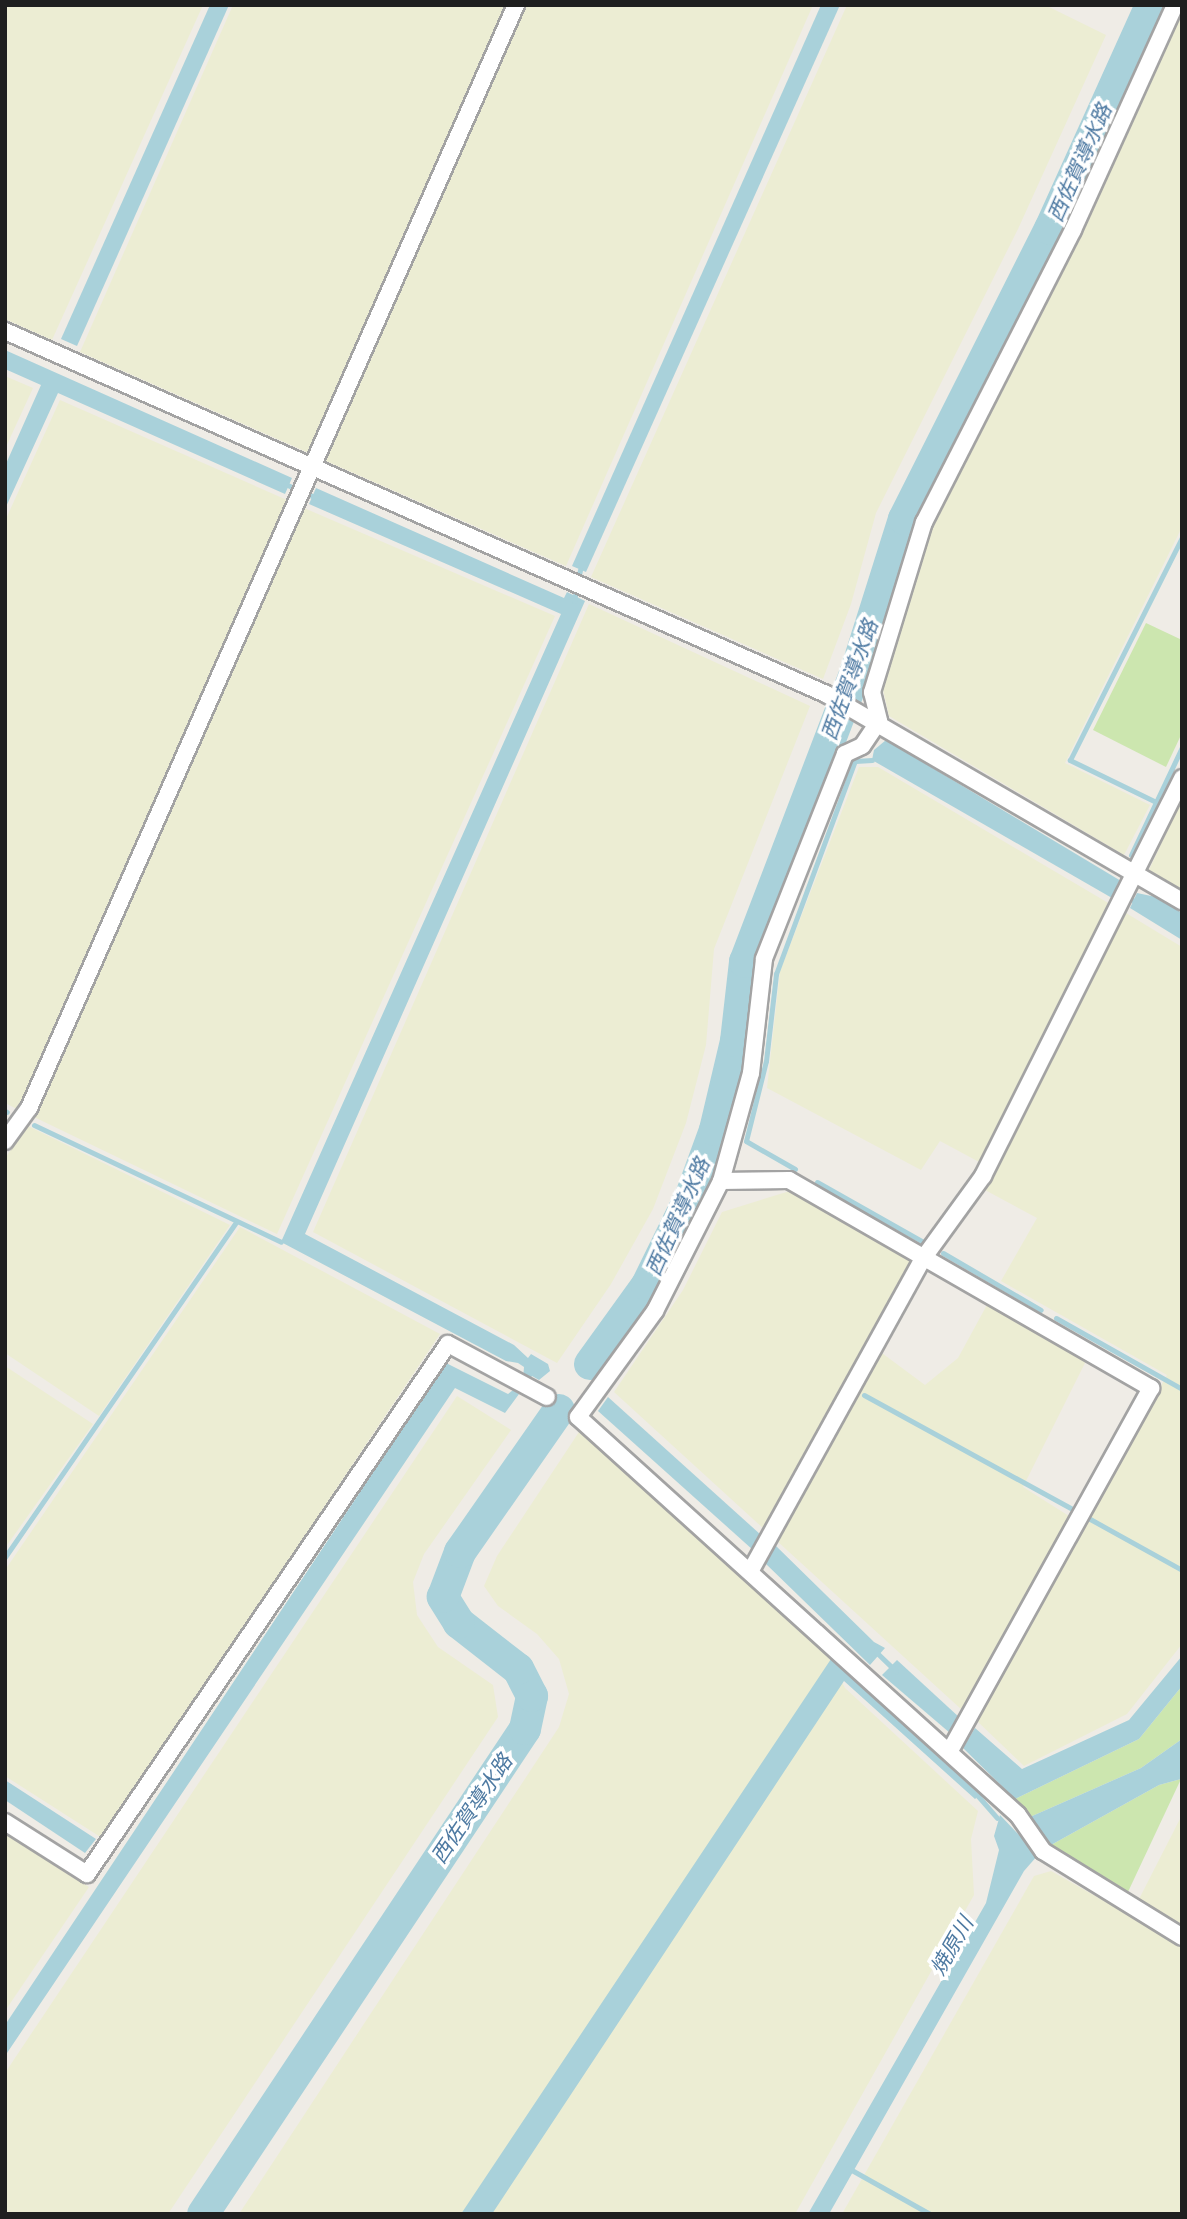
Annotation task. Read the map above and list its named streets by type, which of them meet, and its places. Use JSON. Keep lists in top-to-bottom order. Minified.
{"water":["西佐賀導水路","焼原川"]}
